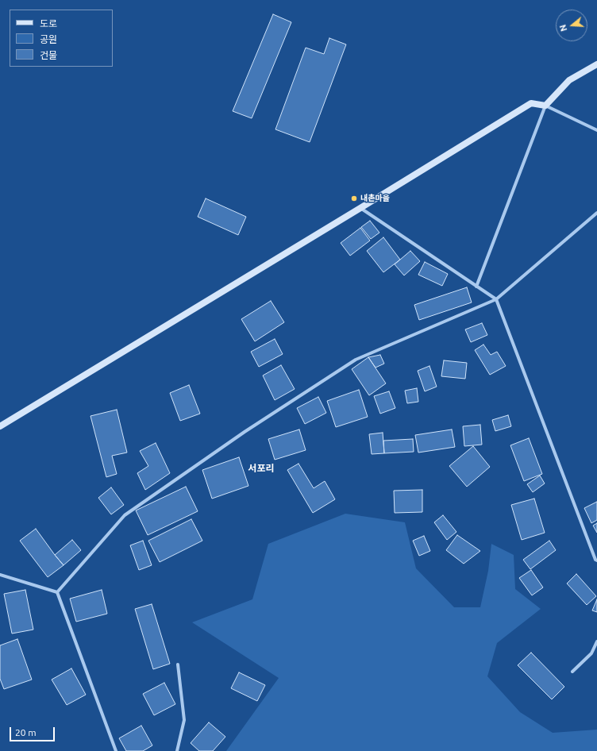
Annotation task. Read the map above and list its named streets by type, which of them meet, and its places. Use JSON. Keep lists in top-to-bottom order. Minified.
{"districts":["서포리"],"places":["내촌마을"],"legend":["도로","공원","건물"],"scale_bar":"20 m","north":"left"}
